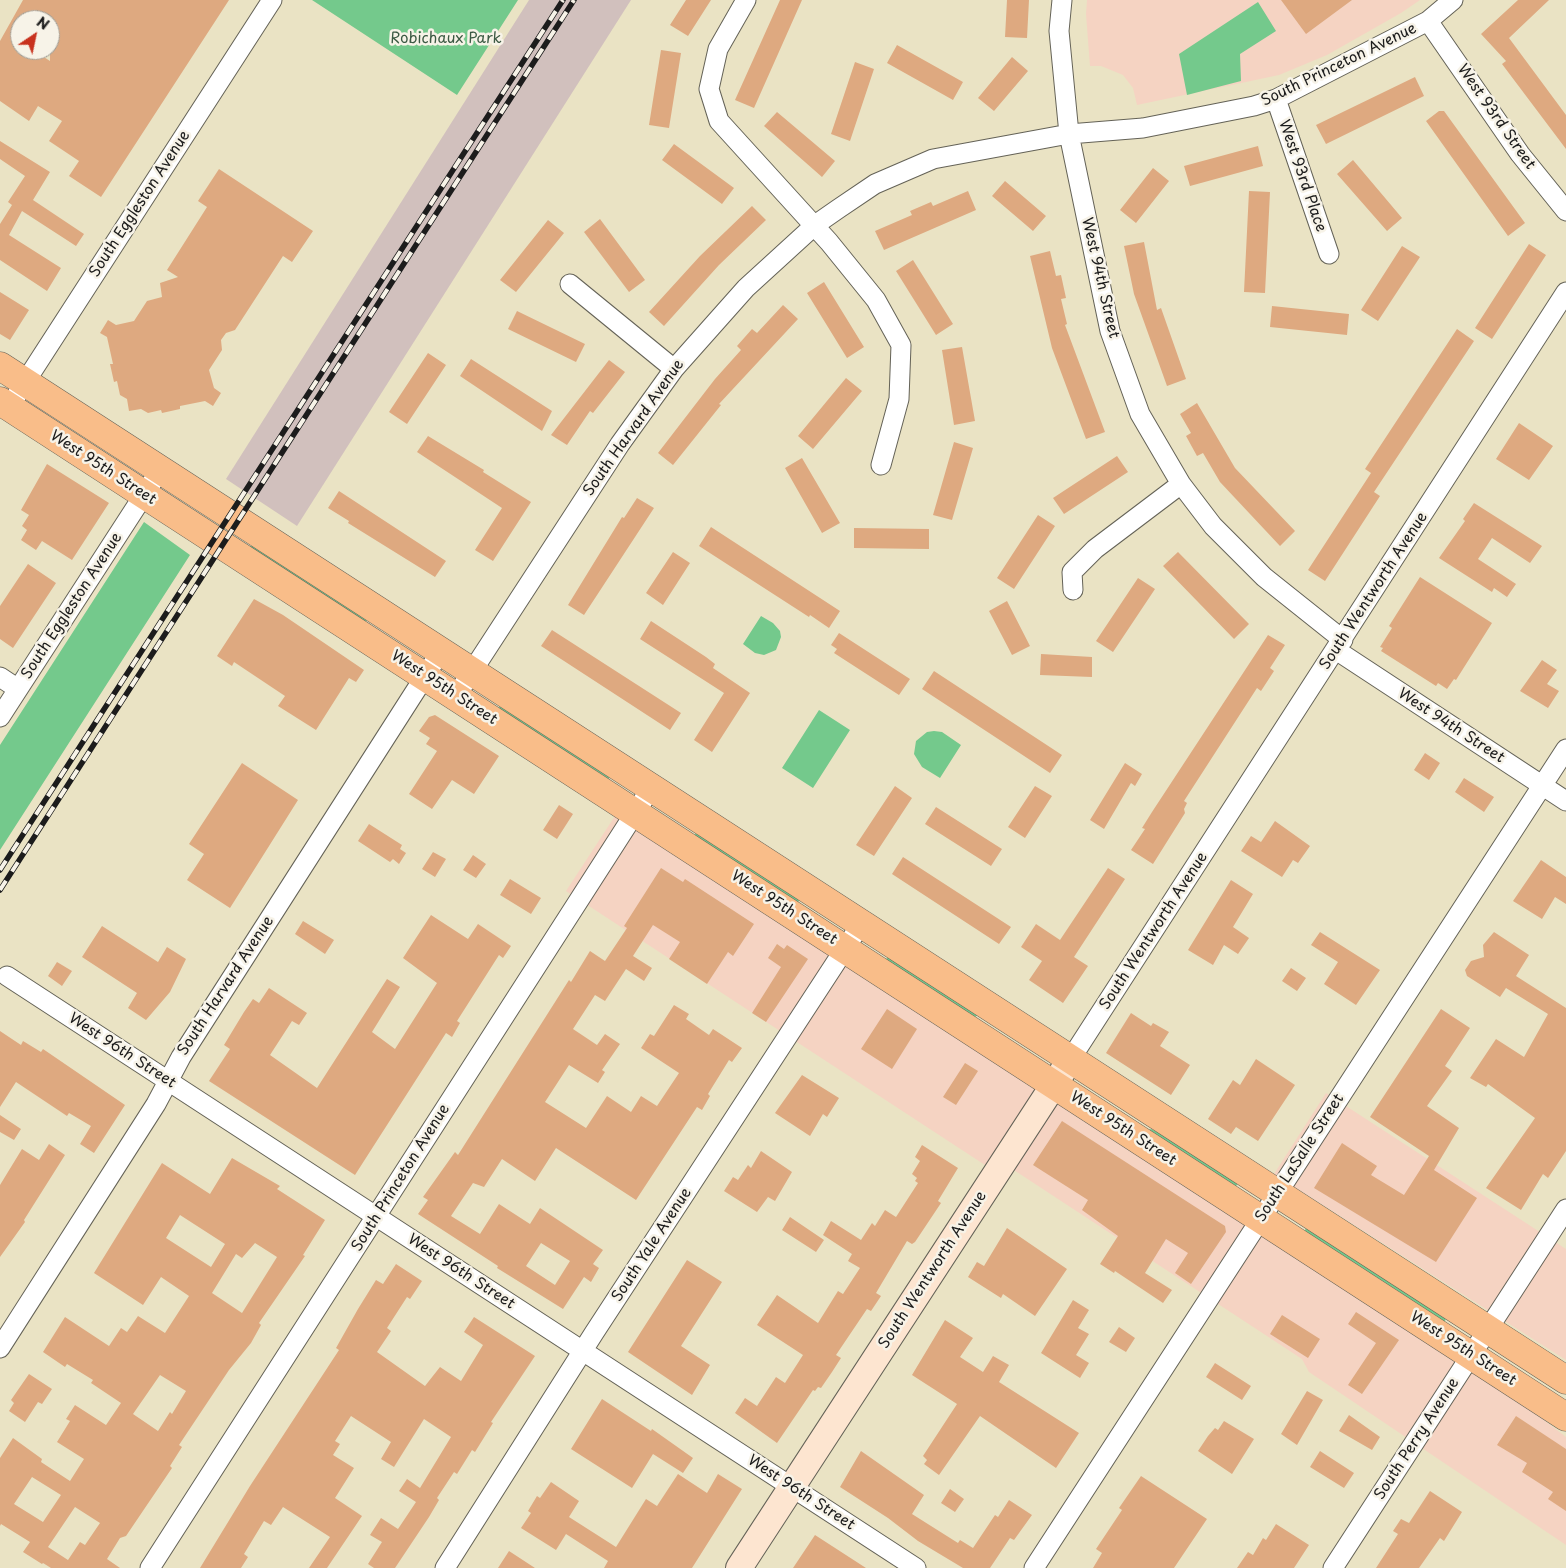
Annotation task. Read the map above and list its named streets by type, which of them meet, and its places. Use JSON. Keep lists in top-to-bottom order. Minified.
{"streets":{"main road":["West 95th Street"],"street":["South Princeton Avenue","West 93rd Street","West 93rd Place","South Eggleston Avenue","West 94th Street","South Harvard Avenue","South Wentworth Avenue","West 96th Street","South LaSalle Street","South Yale Avenue","South Perry Avenue"]},"crossings":[["South Princeton Avenue","West 93rd Street"],["South Princeton Avenue","West 93rd Place"],["South Princeton Avenue","West 94th Street"],["South Princeton Avenue","South Harvard Avenue"],["South Princeton Avenue","West 95th Street"],["South Princeton Avenue","West 96th Street"],["South Eggleston Avenue","West 95th Street"],["West 94th Street","South Harvard Avenue"],["West 94th Street","South Wentworth Avenue"],["West 94th Street","South LaSalle Street"],["South Harvard Avenue","West 95th Street"],["South Harvard Avenue","West 96th Street"],["West 95th Street","South Wentworth Avenue"],["West 95th Street","South LaSalle Street"],["West 95th Street","South Yale Avenue"],["West 95th Street","South Perry Avenue"],["South Wentworth Avenue","West 96th Street"],["West 96th Street","South Yale Avenue"]],"parks":["Robichaux Park"],"north":"top right"}
